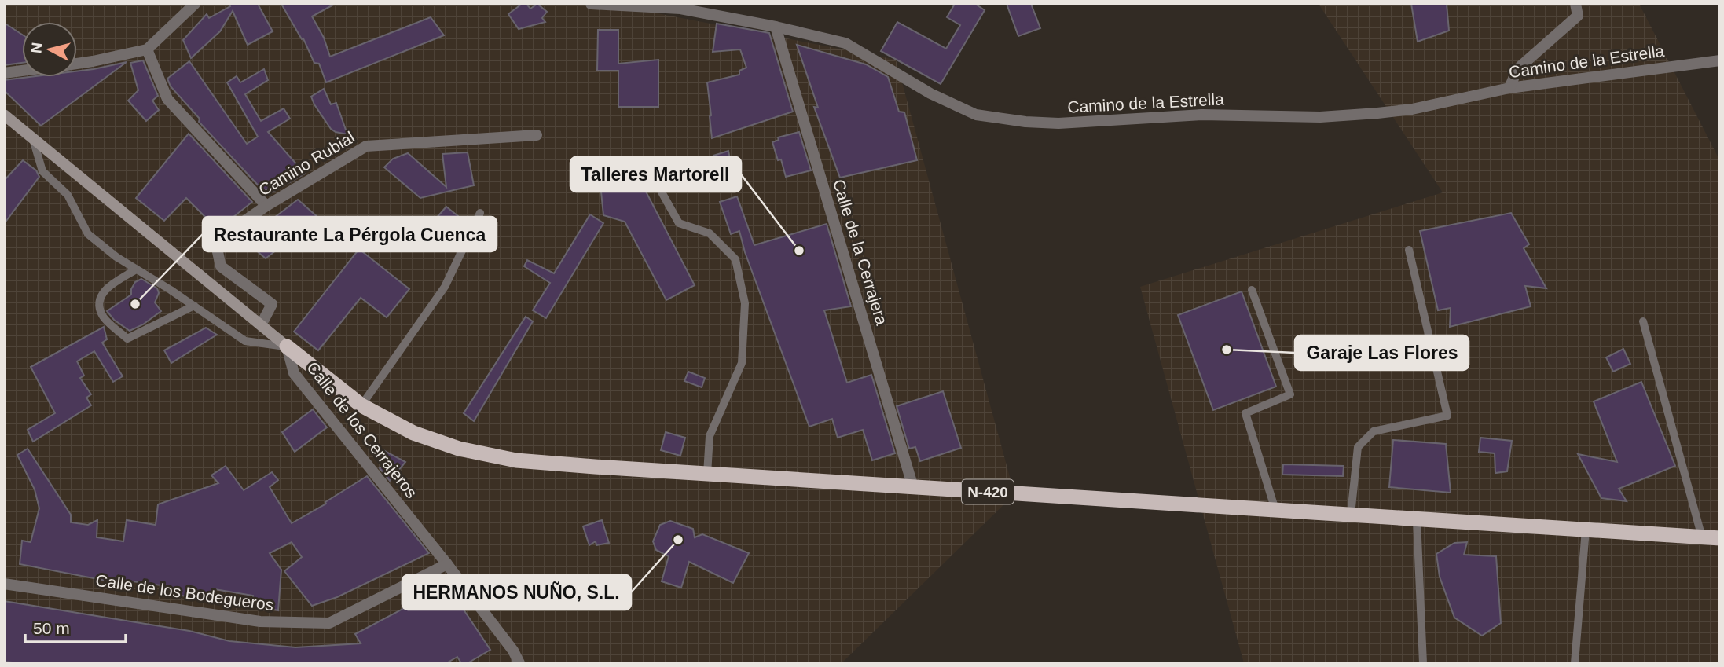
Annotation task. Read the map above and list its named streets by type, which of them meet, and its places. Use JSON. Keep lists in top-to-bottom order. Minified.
{"streets":{"highway":["N-420"],"street":["Camino de la Estrella","Camino Rubial","Calle de la Cerrajera","Calle de los Cerrajeros","Calle de los Bodegueros"]},"crossings":[["Camino de la Estrella","Calle de la Cerrajera"],["Calle de la Cerrajera","N-420"],["Calle de los Cerrajeros","N-420"],["Calle de los Cerrajeros","Calle de los Bodegueros"]],"places":["Talleres Martorell","Restaurante La Pérgola Cuenca","Garaje Las Flores","HERMANOS NUÑO, S.L."],"scale_bar":"50 m","north":"left"}
